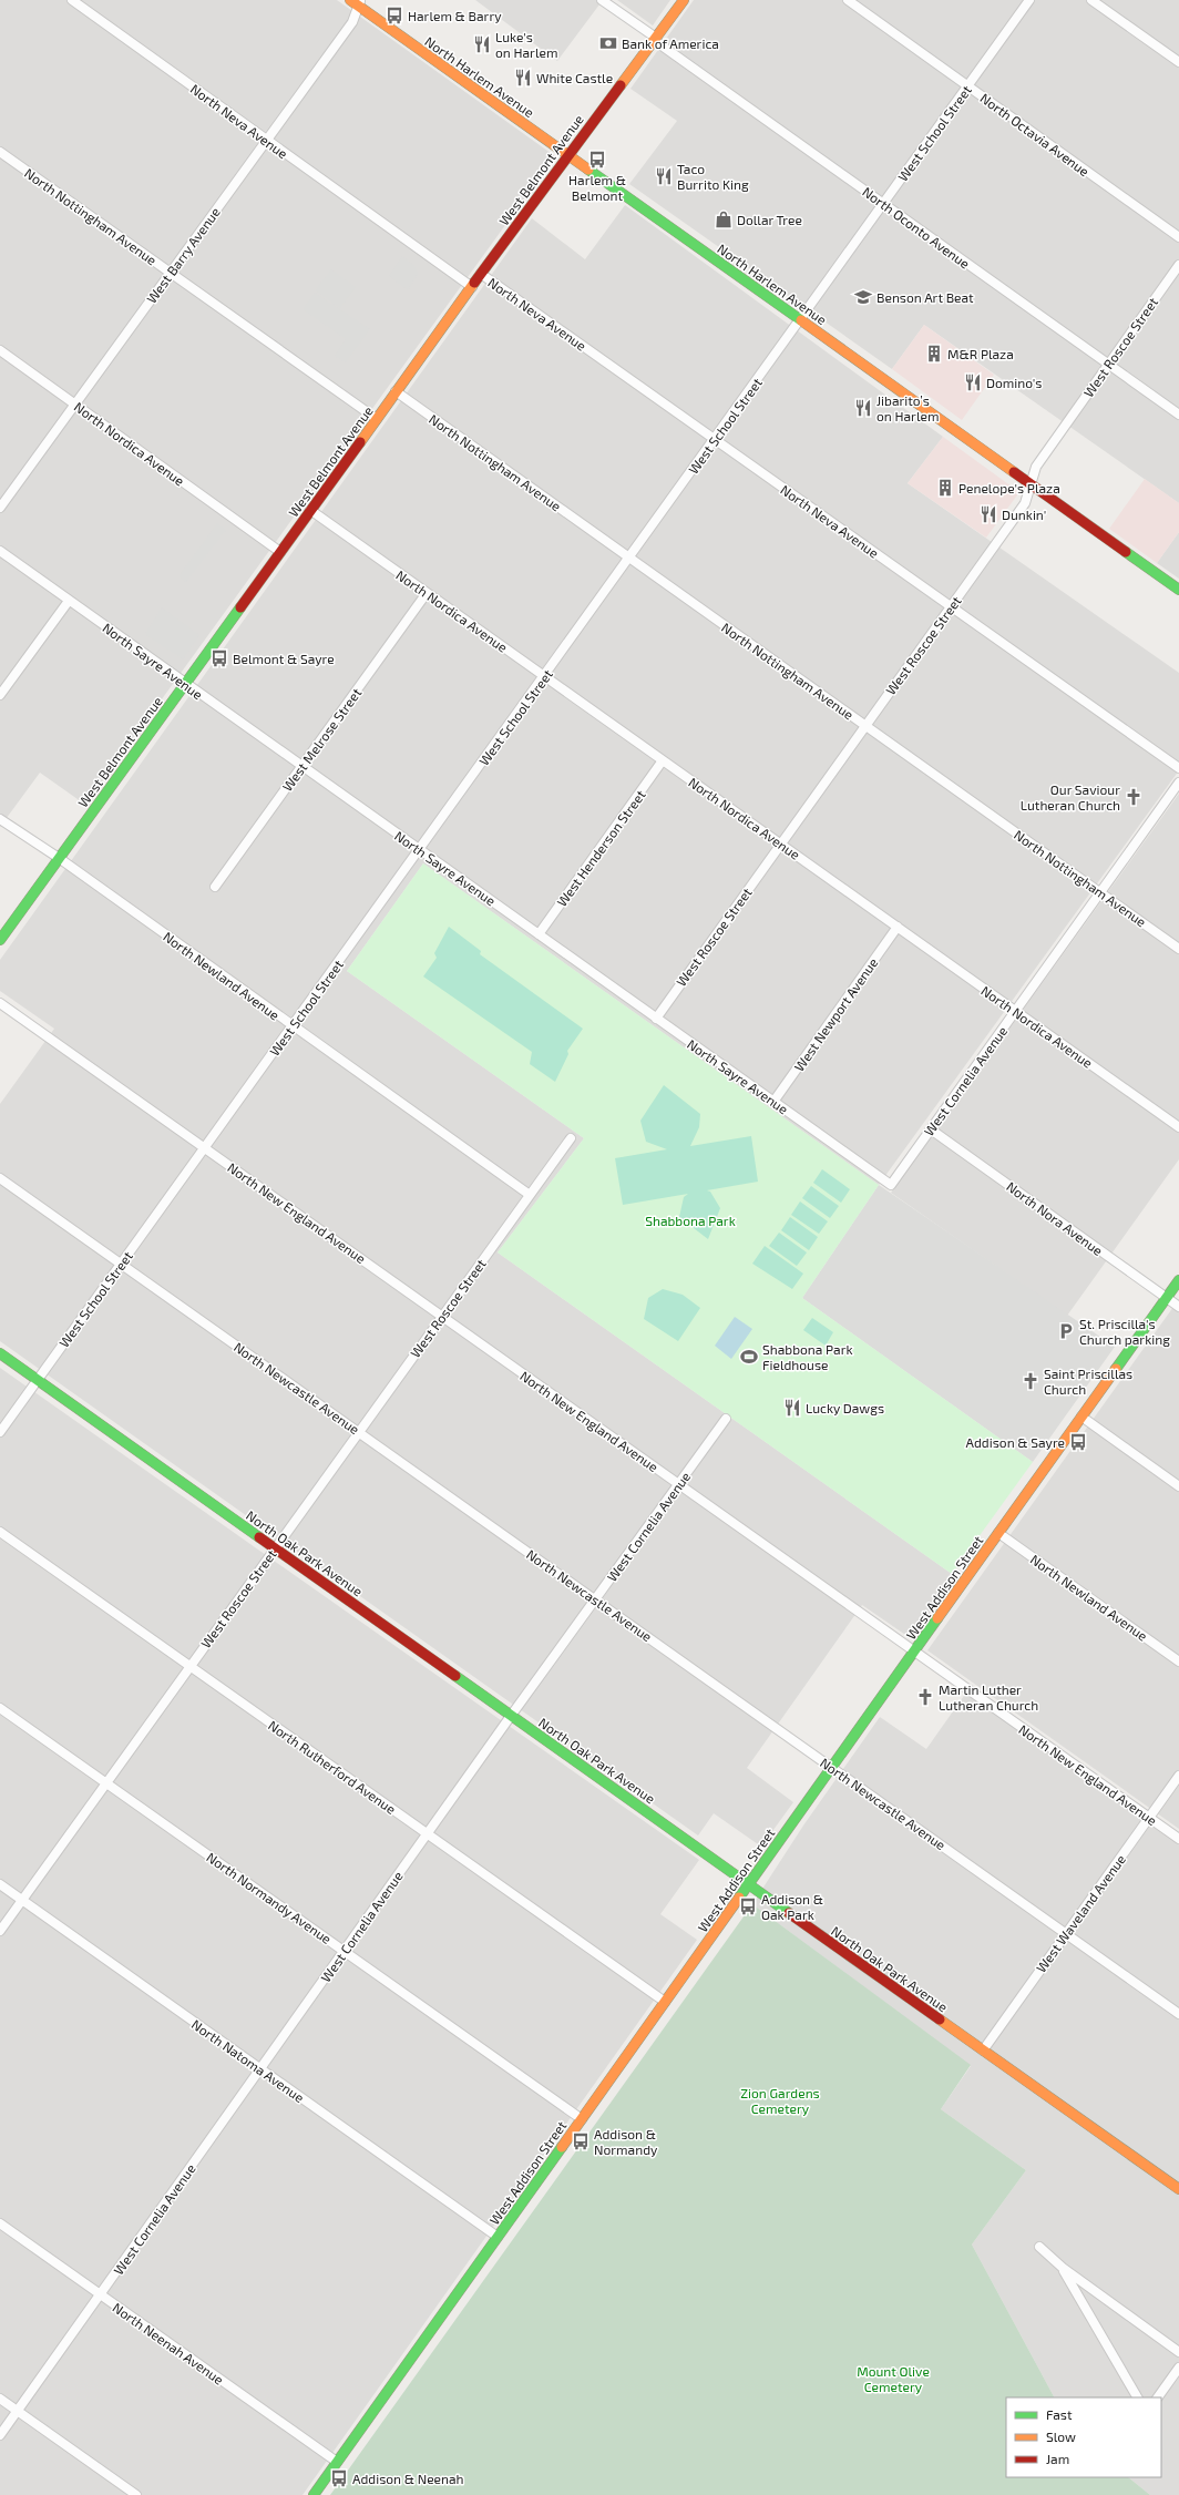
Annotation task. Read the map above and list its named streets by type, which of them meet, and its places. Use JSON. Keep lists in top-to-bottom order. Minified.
{"streets":{"street":["North Harlem Avenue","North Neva Avenue","West School Street","North Octavia Avenue","West Belmont Avenue","North Nottingham Avenue","North Oconto Avenue","West Barry Avenue","West Roscoe Street","North Nordica Avenue","North Sayre Avenue","West Melrose Street","West Henderson Street","North Newland Avenue","West Newport Avenue","West Cornelia Avenue","North New England Avenue","North Nora Avenue","North Newcastle Avenue","North Oak Park Avenue","West Addison Street","North Rutherford Avenue","North Normandy Avenue","West Waveland Avenue","North Natoma Avenue","North Neenah Avenue"]},"crossings":[["North Harlem Avenue","West School Street"],["North Harlem Avenue","West Belmont Avenue"],["North Harlem Avenue","West Barry Avenue"],["North Harlem Avenue","West Roscoe Street"],["North Neva Avenue","West School Street"],["North Neva Avenue","West Belmont Avenue"],["North Neva Avenue","West Barry Avenue"],["North Neva Avenue","West Roscoe Street"],["West School Street","North Octavia Avenue"],["West School Street","North Nottingham Avenue"],["West School Street","North Oconto Avenue"],["West School Street","North Nordica Avenue"],["West School Street","North Sayre Avenue"],["West School Street","North Newland Avenue"],["West School Street","North New England Avenue"],["West School Street","North Newcastle Avenue"],["West School Street","North Oak Park Avenue"],["West Belmont Avenue","North Nottingham Avenue"],["West Belmont Avenue","North Oconto Avenue"],["West Belmont Avenue","North Nordica Avenue"],["West Belmont Avenue","North Sayre Avenue"],["West Belmont Avenue","North Newland Avenue"],["North Nottingham Avenue","West Barry Avenue"],["North Nottingham Avenue","West Roscoe Street"],["North Nottingham Avenue","West Cornelia Avenue"],["North Oconto Avenue","West Roscoe Street"],["West Barry Avenue","North Nordica Avenue"],["West Roscoe Street","North Nordica Avenue"],["West Roscoe Street","North Sayre Avenue"],["West Roscoe Street","North Newland Avenue"],["West Roscoe Street","North New England Avenue"],["West Roscoe Street","North Newcastle Avenue"],["West Roscoe Street","North Oak Park Avenue"],["West Roscoe Street","North Rutherford Avenue"],["West Roscoe Street","North Normandy Avenue"],["West Roscoe Street","North Natoma Avenue"],["North Nordica Avenue","West Melrose Street"],["North Nordica Avenue","West Henderson Street"],["North Nordica Avenue","West Newport Avenue"],["North Nordica Avenue","West Cornelia Avenue"],["North Sayre Avenue","West Melrose Street"],["North Sayre Avenue","West Henderson Street"],["North Sayre Avenue","West Newport Avenue"],["North Sayre Avenue","West Cornelia Avenue"],["North Newland Avenue","West Addison Street"],["West Cornelia Avenue","North New England Avenue"],["West Cornelia Avenue","North Nora Avenue"],["West Cornelia Avenue","North Newcastle Avenue"],["West Cornelia Avenue","North Oak Park Avenue"],["West Cornelia Avenue","North Rutherford Avenue"],["West Cornelia Avenue","North Normandy Avenue"],["West Cornelia Avenue","North Natoma Avenue"],["West Cornelia Avenue","North Neenah Avenue"],["North New England Avenue","West Addison Street"],["North New England Avenue","West Waveland Avenue"],["North Nora Avenue","West Addison Street"],["North Newcastle Avenue","West Addison Street"],["North Newcastle Avenue","West Waveland Avenue"],["North Oak Park Avenue","West Addison Street"],["North Oak Park Avenue","West Waveland Avenue"],["West Addison Street","North Rutherford Avenue"],["West Addison Street","North Normandy Avenue"],["West Addison Street","North Natoma Avenue"],["West Addison Street","North Neenah Avenue"]],"parks":["Shabbona Park","Zion Gardens Cemetery","Mount Olive Cemetery"],"places":{"bus stop":["Harlem & Barry","Harlem & Belmont","Belmont & Sayre","Addison & Sayre","Addison & Oak Park","Addison & Normandy","Addison & Neenah"],"bank":["Bank of America"],"restaurant":["Luke's on Harlem","White Castle","Taco Burrito King","Domino's","Jibarito’s on Harlem","Dunkin'","Lucky Dawgs"],"shop":["Dollar Tree"],"school or university":["Benson Art Beat"],"building":["M&R Plaza","Penelope's Plaza"],"church":["Our Saviour Lutheran Church","Saint Priscillas Church","Martin Luther Lutheran Church"],"parking":["St. Priscilla's Church parking"],"sports":["Shabbona Park Fieldhouse"]},"legend":["Fast","Slow","Jam"]}
